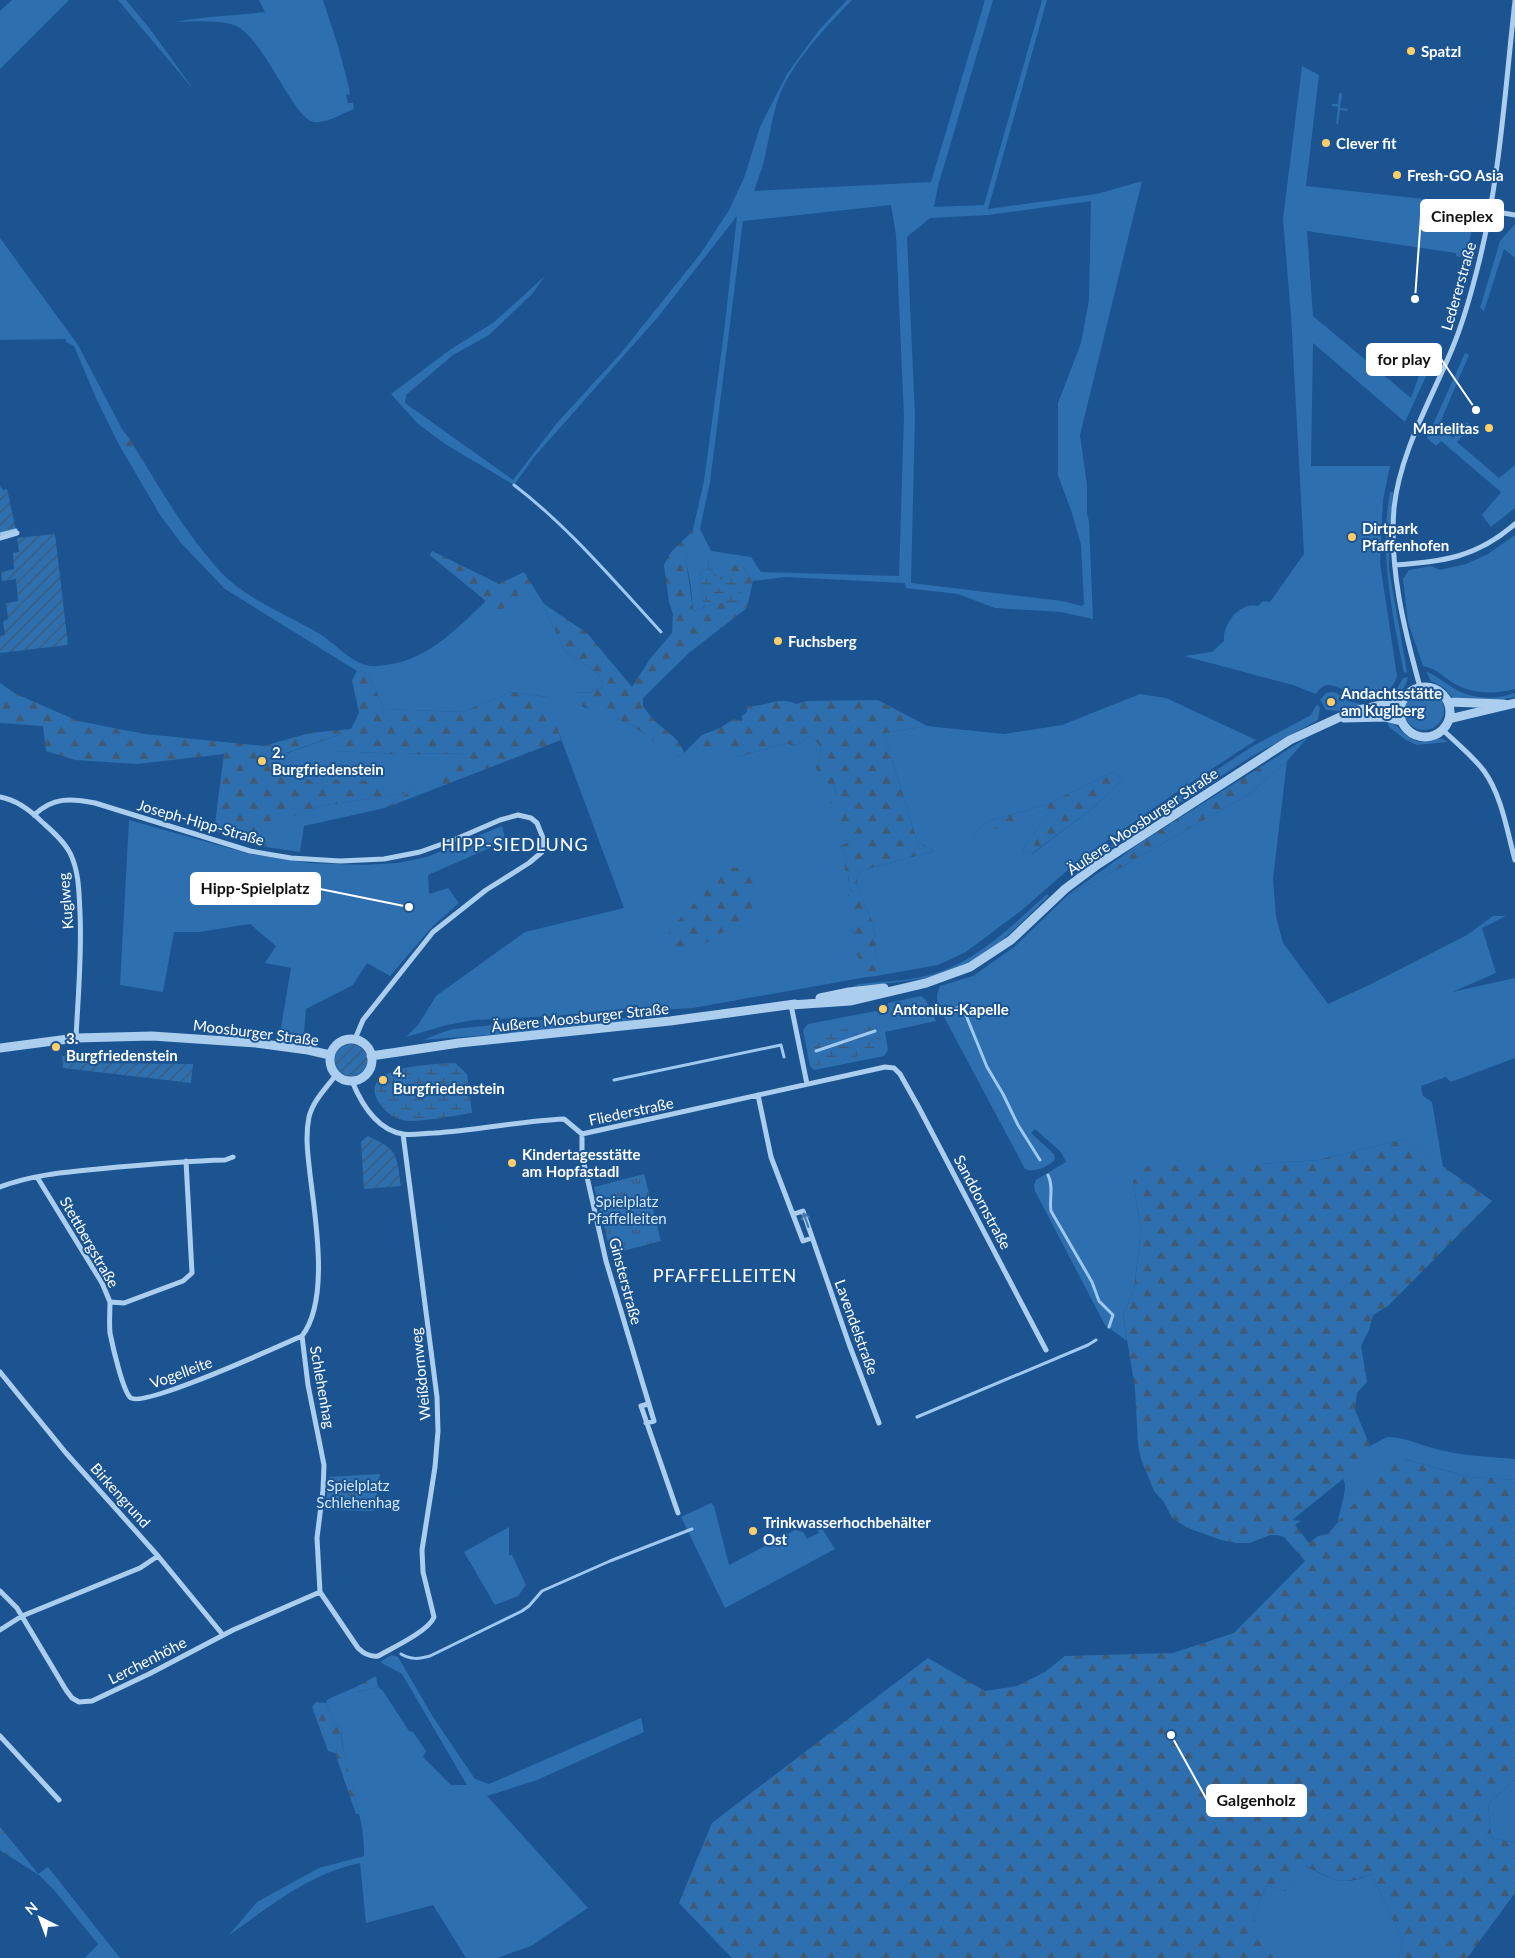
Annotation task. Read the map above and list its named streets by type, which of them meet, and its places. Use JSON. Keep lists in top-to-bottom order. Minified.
{"streets":{"street":["Ledererstraße","Äußere Moosburger Straße","Joseph-Hipp-Straße","Kuglweg","Moosburger Straße","Fliederstraße","Sanddornstraße","Stettbergstraße","Ginsterstraße","Lavendelstraße","Vogelleite","Weißdornweg","Schlehenhag","Birkengrund","Lerchenhöhe"]},"crossings":[["Ledererstraße","Äußere Moosburger Straße"],["Äußere Moosburger Straße","Joseph-Hipp-Straße"],["Äußere Moosburger Straße","Moosburger Straße"],["Äußere Moosburger Straße","Schlehenhag"],["Joseph-Hipp-Straße","Kuglweg"],["Joseph-Hipp-Straße","Moosburger Straße"],["Joseph-Hipp-Straße","Schlehenhag"],["Kuglweg","Moosburger Straße"],["Moosburger Straße","Schlehenhag"],["Fliederstraße","Sanddornstraße"],["Fliederstraße","Ginsterstraße"],["Fliederstraße","Lavendelstraße"],["Fliederstraße","Weißdornweg"],["Stettbergstraße","Vogelleite"],["Vogelleite","Schlehenhag"],["Weißdornweg","Schlehenhag"],["Schlehenhag","Lerchenhöhe"],["Birkengrund","Lerchenhöhe"]],"districts":["HIPP-SIEDLUNG","PFAFFELLEITEN"],"parks":["Spielplatz Pfaffelleiten","Spielplatz Schlehenhag"],"places":["Spatzl","Clever fit","Fresh-GO Asia","Cineplex","for play","Marielitas","Dirtpark Pfaffenhofen","Fuchsberg","Andachtsstätte am Kuglberg","2. Burgfriedenstein","Hipp-Spielplatz","Antonius-Kapelle","3. Burgfriedenstein","4. Burgfriedenstein","Kindertagesstätte am Hopfastadl","Trinkwasserhochbehälter Ost","Galgenholz"],"north":"top left"}
